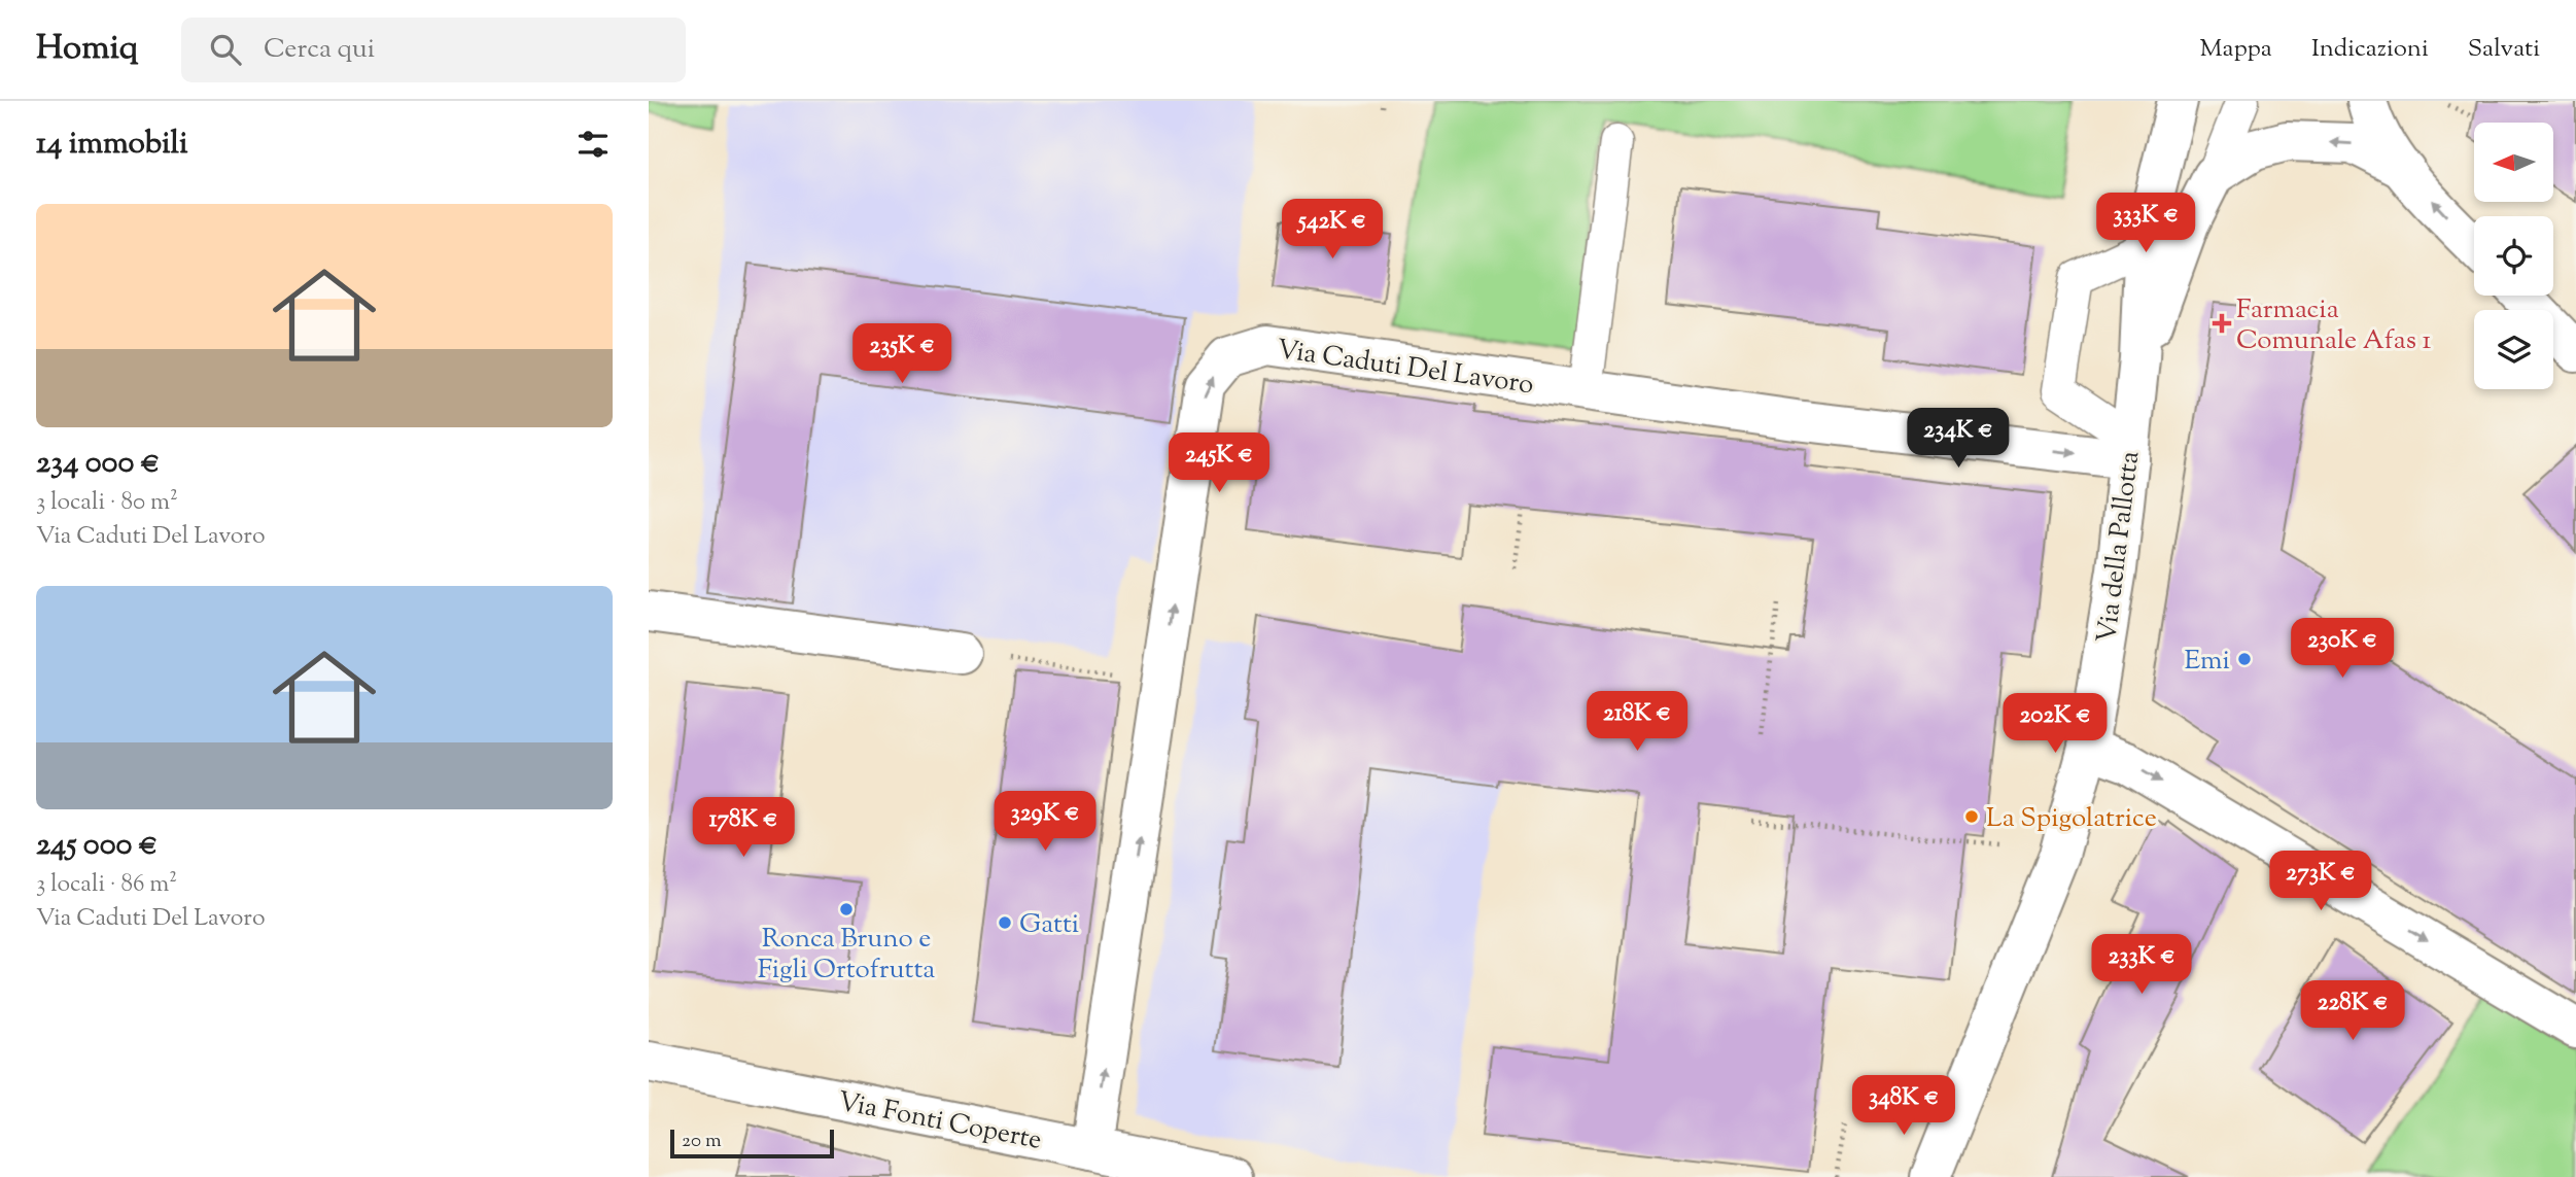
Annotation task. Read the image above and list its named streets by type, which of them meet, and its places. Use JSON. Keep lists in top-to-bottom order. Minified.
{"streets":{"street":["Via Caduti Del Lavoro","Via della Pallotta","Via Fonti Coperte"]},"crossings":[["Via Caduti Del Lavoro","Via della Pallotta"],["Via Caduti Del Lavoro","Via Fonti Coperte"]],"places":{"health":["Farmacia Comunale Afas 1"],"other":["Emi","La Spigolatrice","Ronca Bruno e Figli Ortofrutta","Gatti"]},"scale_bar":"20 m","north":"left","page":{"header":"Homiq","search":"Cerca qui","nav":["Mappa","Indicazioni","Salvati"],"heading":"14 immobili","list":[{"name":"234 000 €","note":"3 locali · 80 m² · Via Caduti Del Lavoro"},{"name":"245 000 €","note":"3 locali · 86 m² · Via Caduti Del Lavoro"}],"price":["333K €","542K €","235K €","234K €","245K €","230K €","218K €","202K €","329K €","178K €","273K €","233K €","228K €","348K €"],"scale":"20 m"}}
